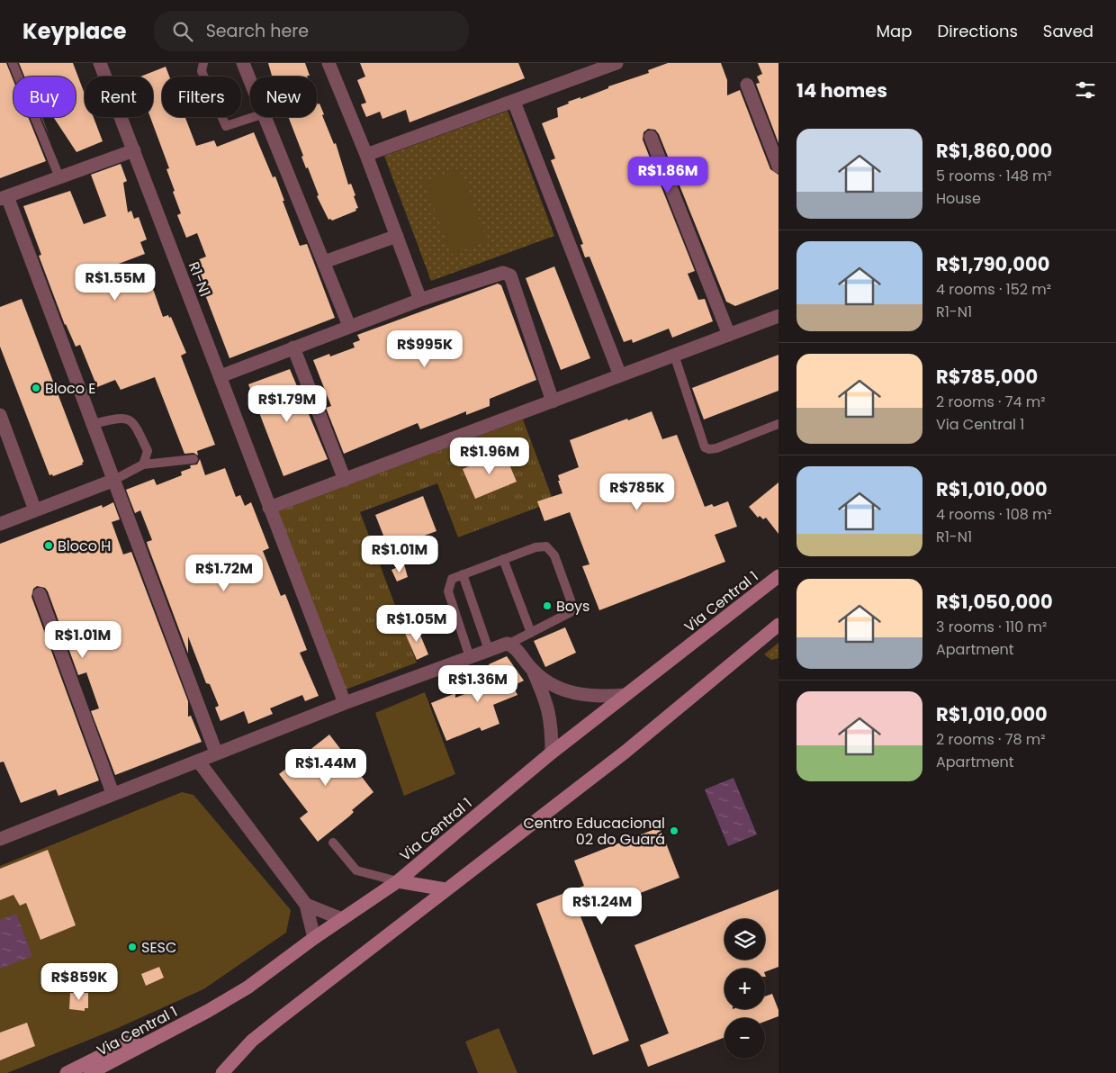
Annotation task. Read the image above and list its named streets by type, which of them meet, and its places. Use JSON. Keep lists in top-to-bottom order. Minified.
{"streets":{"main road":["Via Central 1"],"street":["R1-N1"]},"places":["Bloco E","Bloco H","Boys","Centro Educacional 02 do Guará","SESC"],"page":{"header":"Keyplace","search":"Search here","nav":["Map","Directions","Saved"],"heading":"14 homes","chip":["Buy","Rent","Filters","New"],"list":[{"name":"R$1,860,000","note":"5 rooms · 148 m² · House"},{"name":"R$1,790,000","note":"4 rooms · 152 m² · R1-N1"},{"name":"R$785,000","note":"2 rooms · 74 m² · Via Central 1"},{"name":"R$1,010,000","note":"4 rooms · 108 m² · R1-N1"},{"name":"R$1,050,000","note":"3 rooms · 110 m² · Apartment"},{"name":"R$1,010,000","note":"2 rooms · 78 m² · Apartment"}],"price":["R$1.86M","R$1.55M","R$995K","R$1.79M","R$1.96M","R$785K","R$1.01M","R$1.72M","R$1.05M","R$1.01M","R$1.36M","R$1.44M","R$1.24M","R$859K"],"map_buttons":["+","−"]}}
